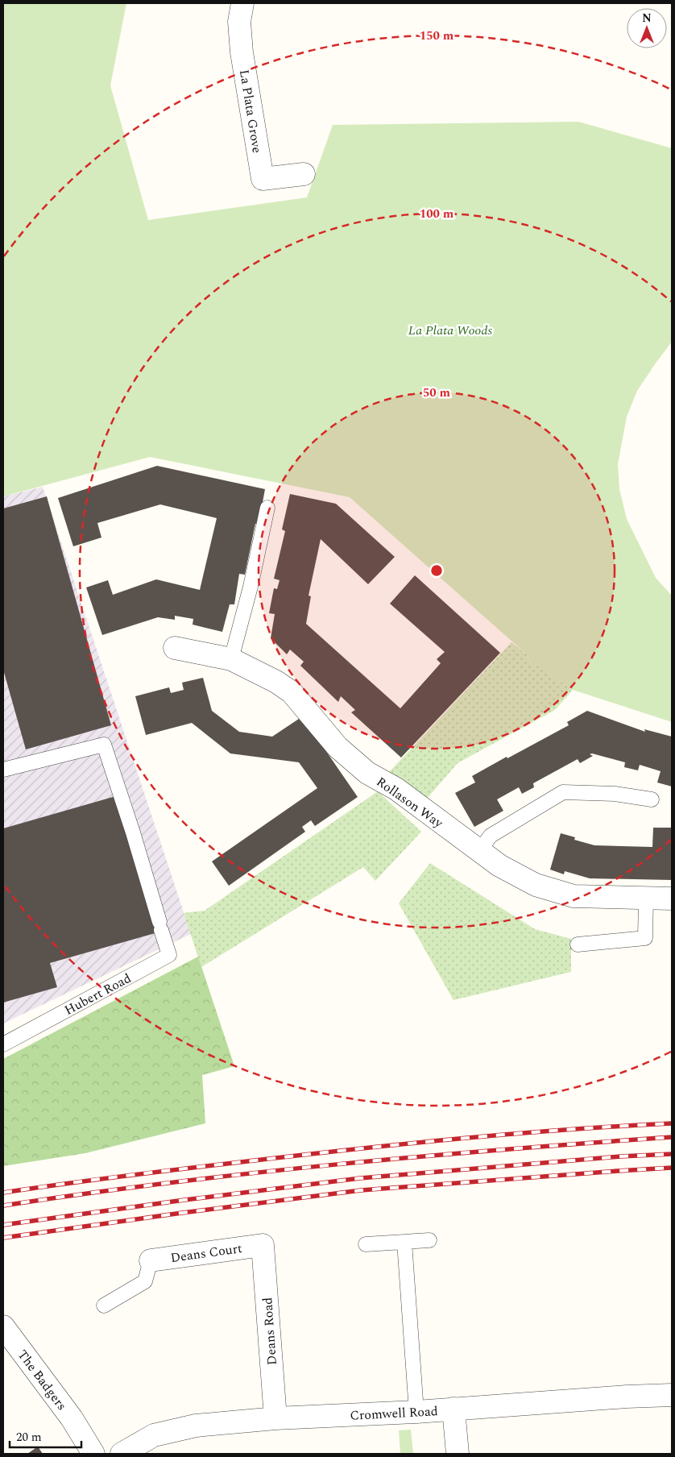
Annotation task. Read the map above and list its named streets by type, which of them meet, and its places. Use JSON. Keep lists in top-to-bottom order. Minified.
{"streets":{"street":["La Plata Grove","Rollason Way","Deans Court","Deans Road","The Badgers","Cromwell Road"],"lane":["Hubert Road"]},"crossings":[["Deans Court","Deans Road"],["Deans Road","Cromwell Road"]],"parks":["La Plata Woods"],"scale_bar":"20 m","north":"top","rings":["150 m","100 m","50 m"]}
